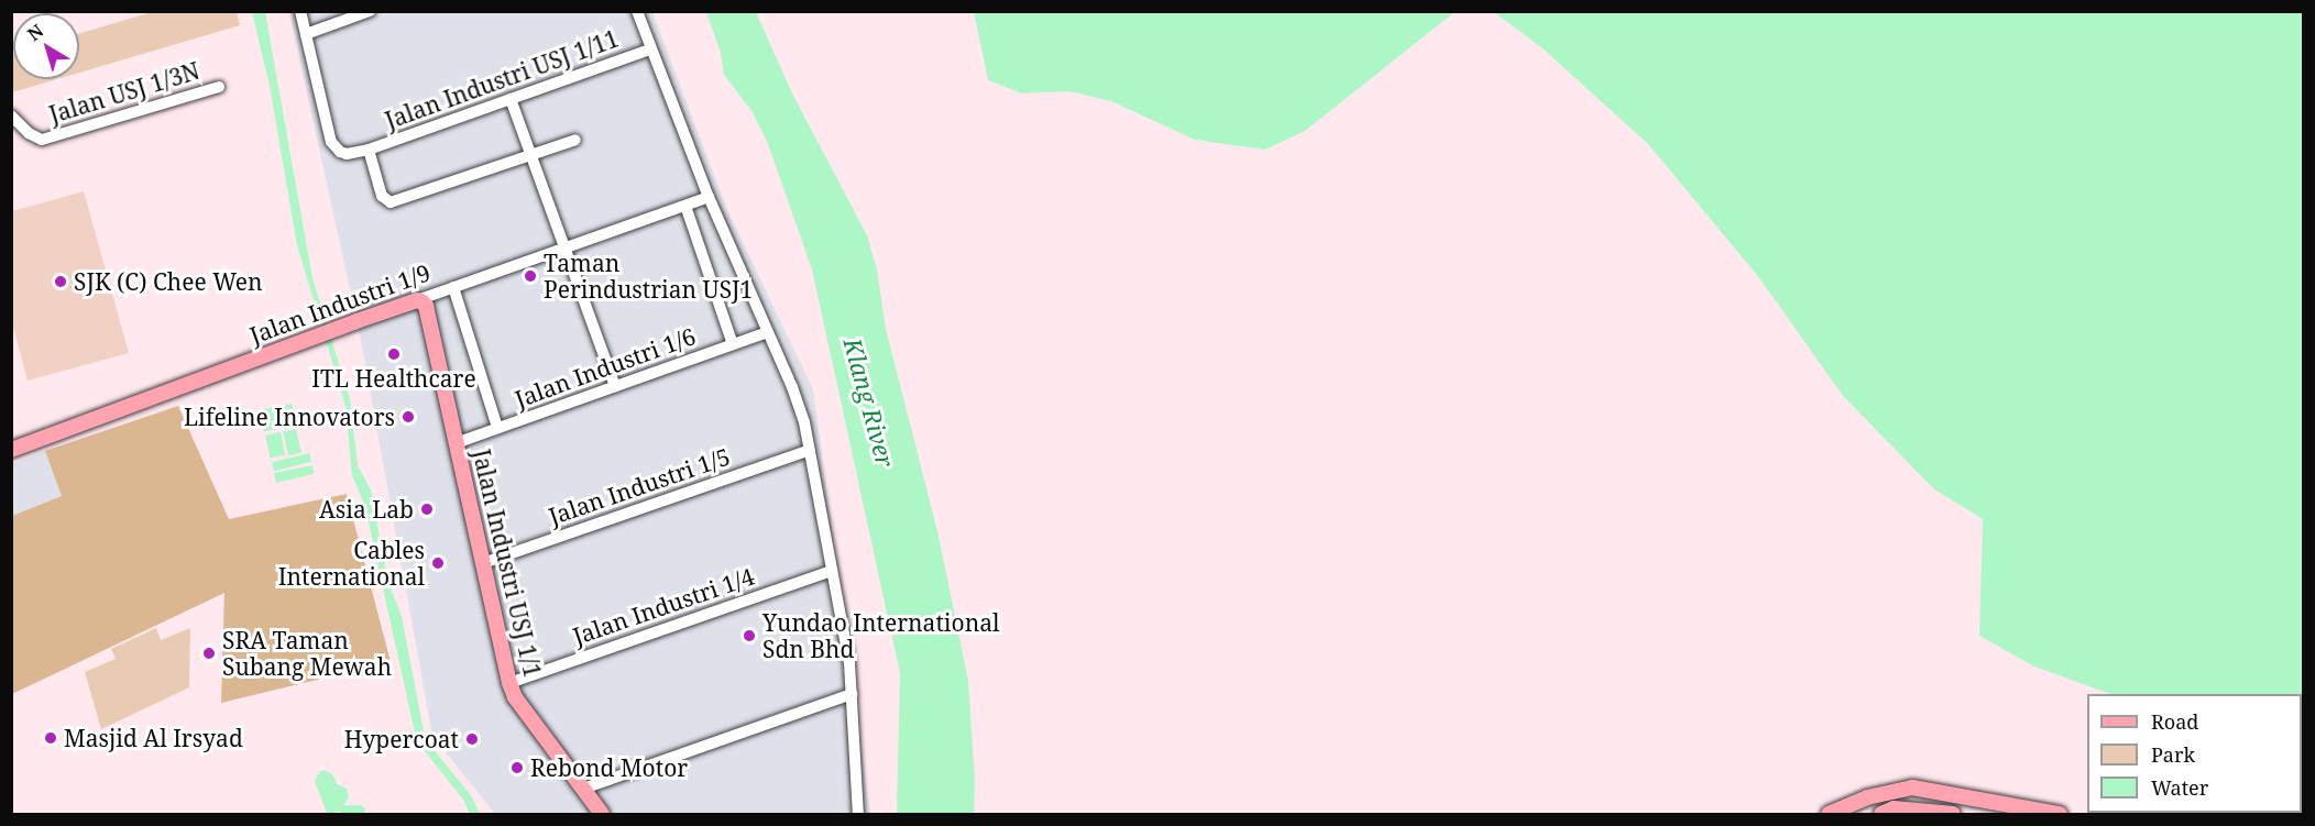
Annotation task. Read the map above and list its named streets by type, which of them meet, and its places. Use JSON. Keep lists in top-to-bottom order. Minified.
{"streets":{"street":["Jalan Industri USJ 1/11","Jalan USJ 1/3N","Jalan Industri 1/9","Jalan Industri 1/6","Jalan Industri 1/5","Jalan Industri USJ 1/1","Jalan Industri 1/4"]},"crossings":[["Jalan Industri 1/9","Jalan Industri USJ 1/1"],["Jalan Industri 1/6","Jalan Industri USJ 1/1"],["Jalan Industri 1/5","Jalan Industri USJ 1/1"],["Jalan Industri USJ 1/1","Jalan Industri 1/4"]],"water":["Klang River"],"places":["Taman Perindustrian USJ1","SJK (C) Chee Wen","ITL Healthcare","Lifeline Innovators","Asia Lab","Cables International","Yundao International Sdn Bhd","SRA Taman Subang Mewah","Masjid Al Irsyad","Hypercoat","Rebond Motor"],"legend":["Road","Park","Water"],"north":"top left"}
